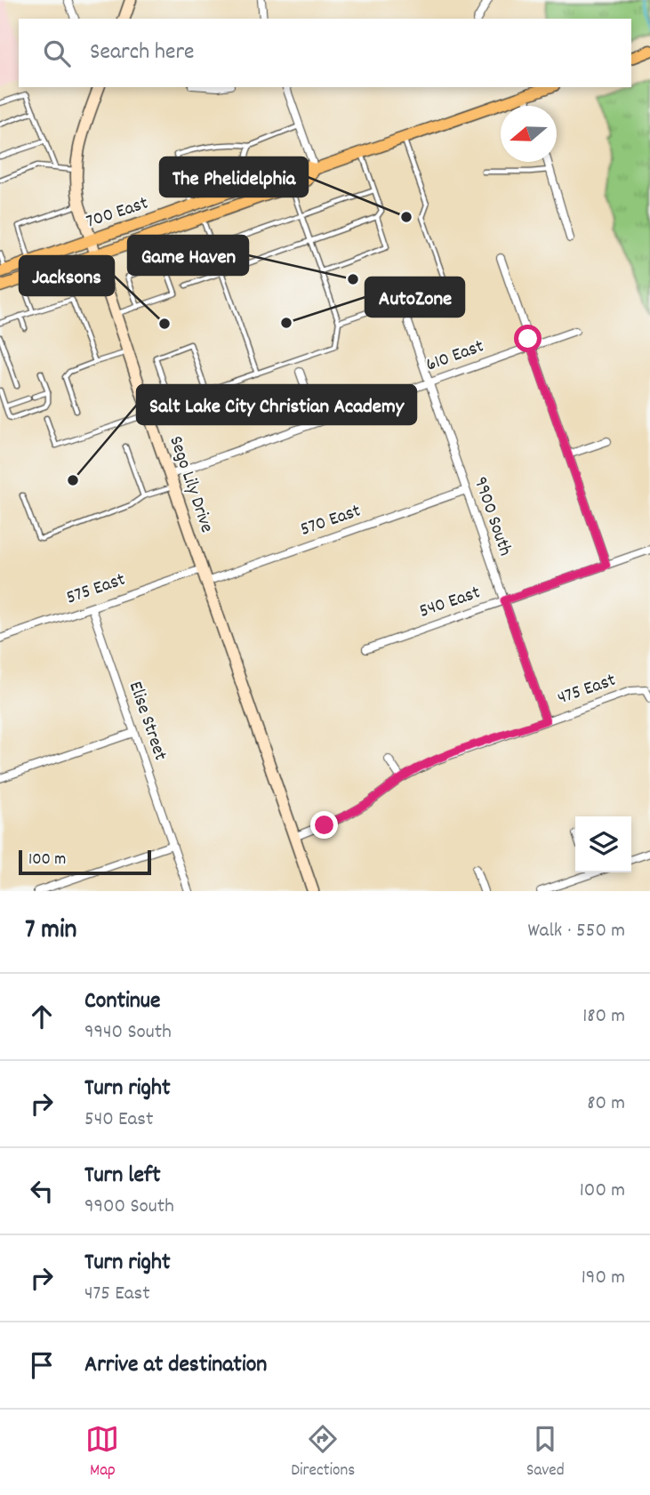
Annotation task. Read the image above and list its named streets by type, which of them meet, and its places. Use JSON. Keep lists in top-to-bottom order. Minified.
{"streets":{"main road":["700 East","Sego Lily Drive"],"street":["610 East","9900 South","570 East","575 East","540 East","475 East","Elise Street"]},"crossings":[["700 East","Sego Lily Drive"],["610 East","Sego Lily Drive"],["610 East","9900 South"],["Sego Lily Drive","570 East"],["Sego Lily Drive","575 East"],["Sego Lily Drive","475 East"],["9900 South","570 East"],["9900 South","540 East"],["9900 South","475 East"],["575 East","Elise Street"]],"places":["The Phelidelphia","Game Haven","AutoZone","Jacksons","Salt Lake City Christian Academy"],"scale_bar":"100 m","north":"left","page":{"search":"Search here","scale":"100 m","heading":["7 min","Walk · 550 m"],"list":[["Continue","9940 South","180 m"],["Turn right","540 East","80 m"],["Turn left","9900 South","100 m"],["Turn right","475 East","190 m"],"Arrive at destination"],"nav":["Map","Directions","Saved"]}}
